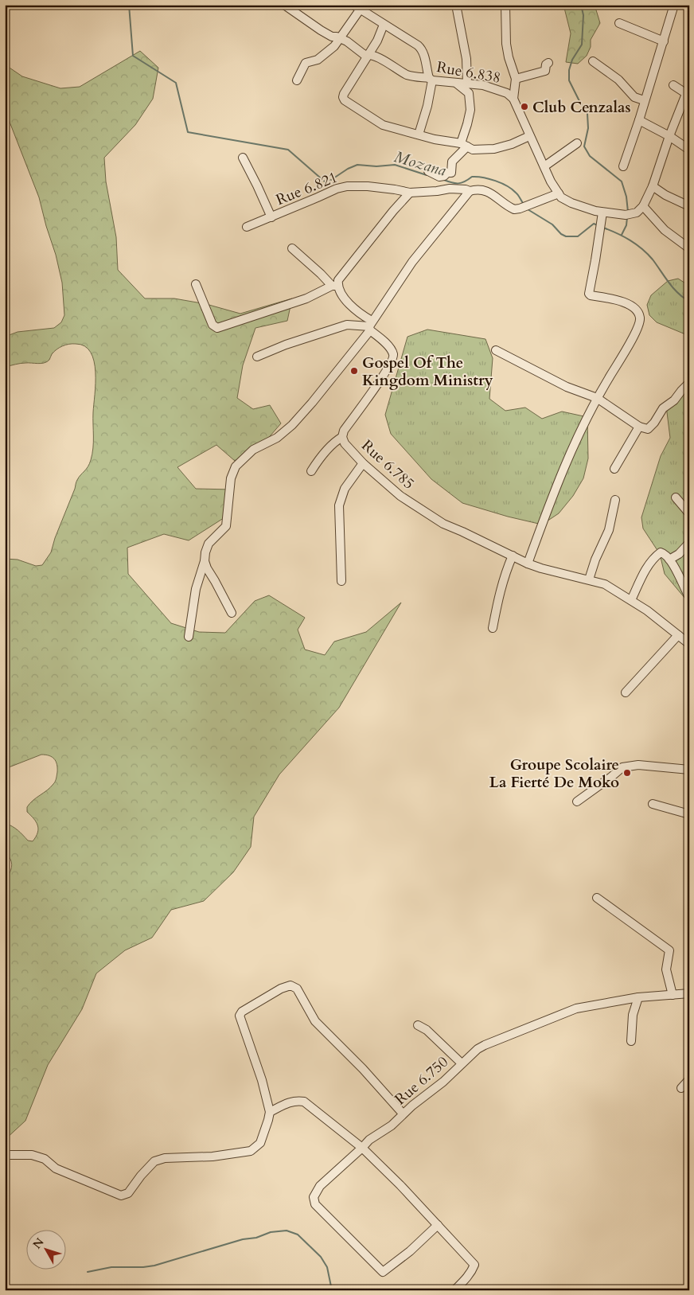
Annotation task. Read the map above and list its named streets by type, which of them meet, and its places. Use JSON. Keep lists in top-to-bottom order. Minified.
{"streets":{"street":["Rue 6.838","Rue 6.821","Rue 6.785","Rue 6.750"]},"crossings":[["Rue 6.838","Rue 6.821"]],"water":["Mozana"],"places":["Club Cenzalas","Gospel Of The Kingdom Ministry","Groupe Scolaire La Fierté De Moko"],"north":"top left"}
